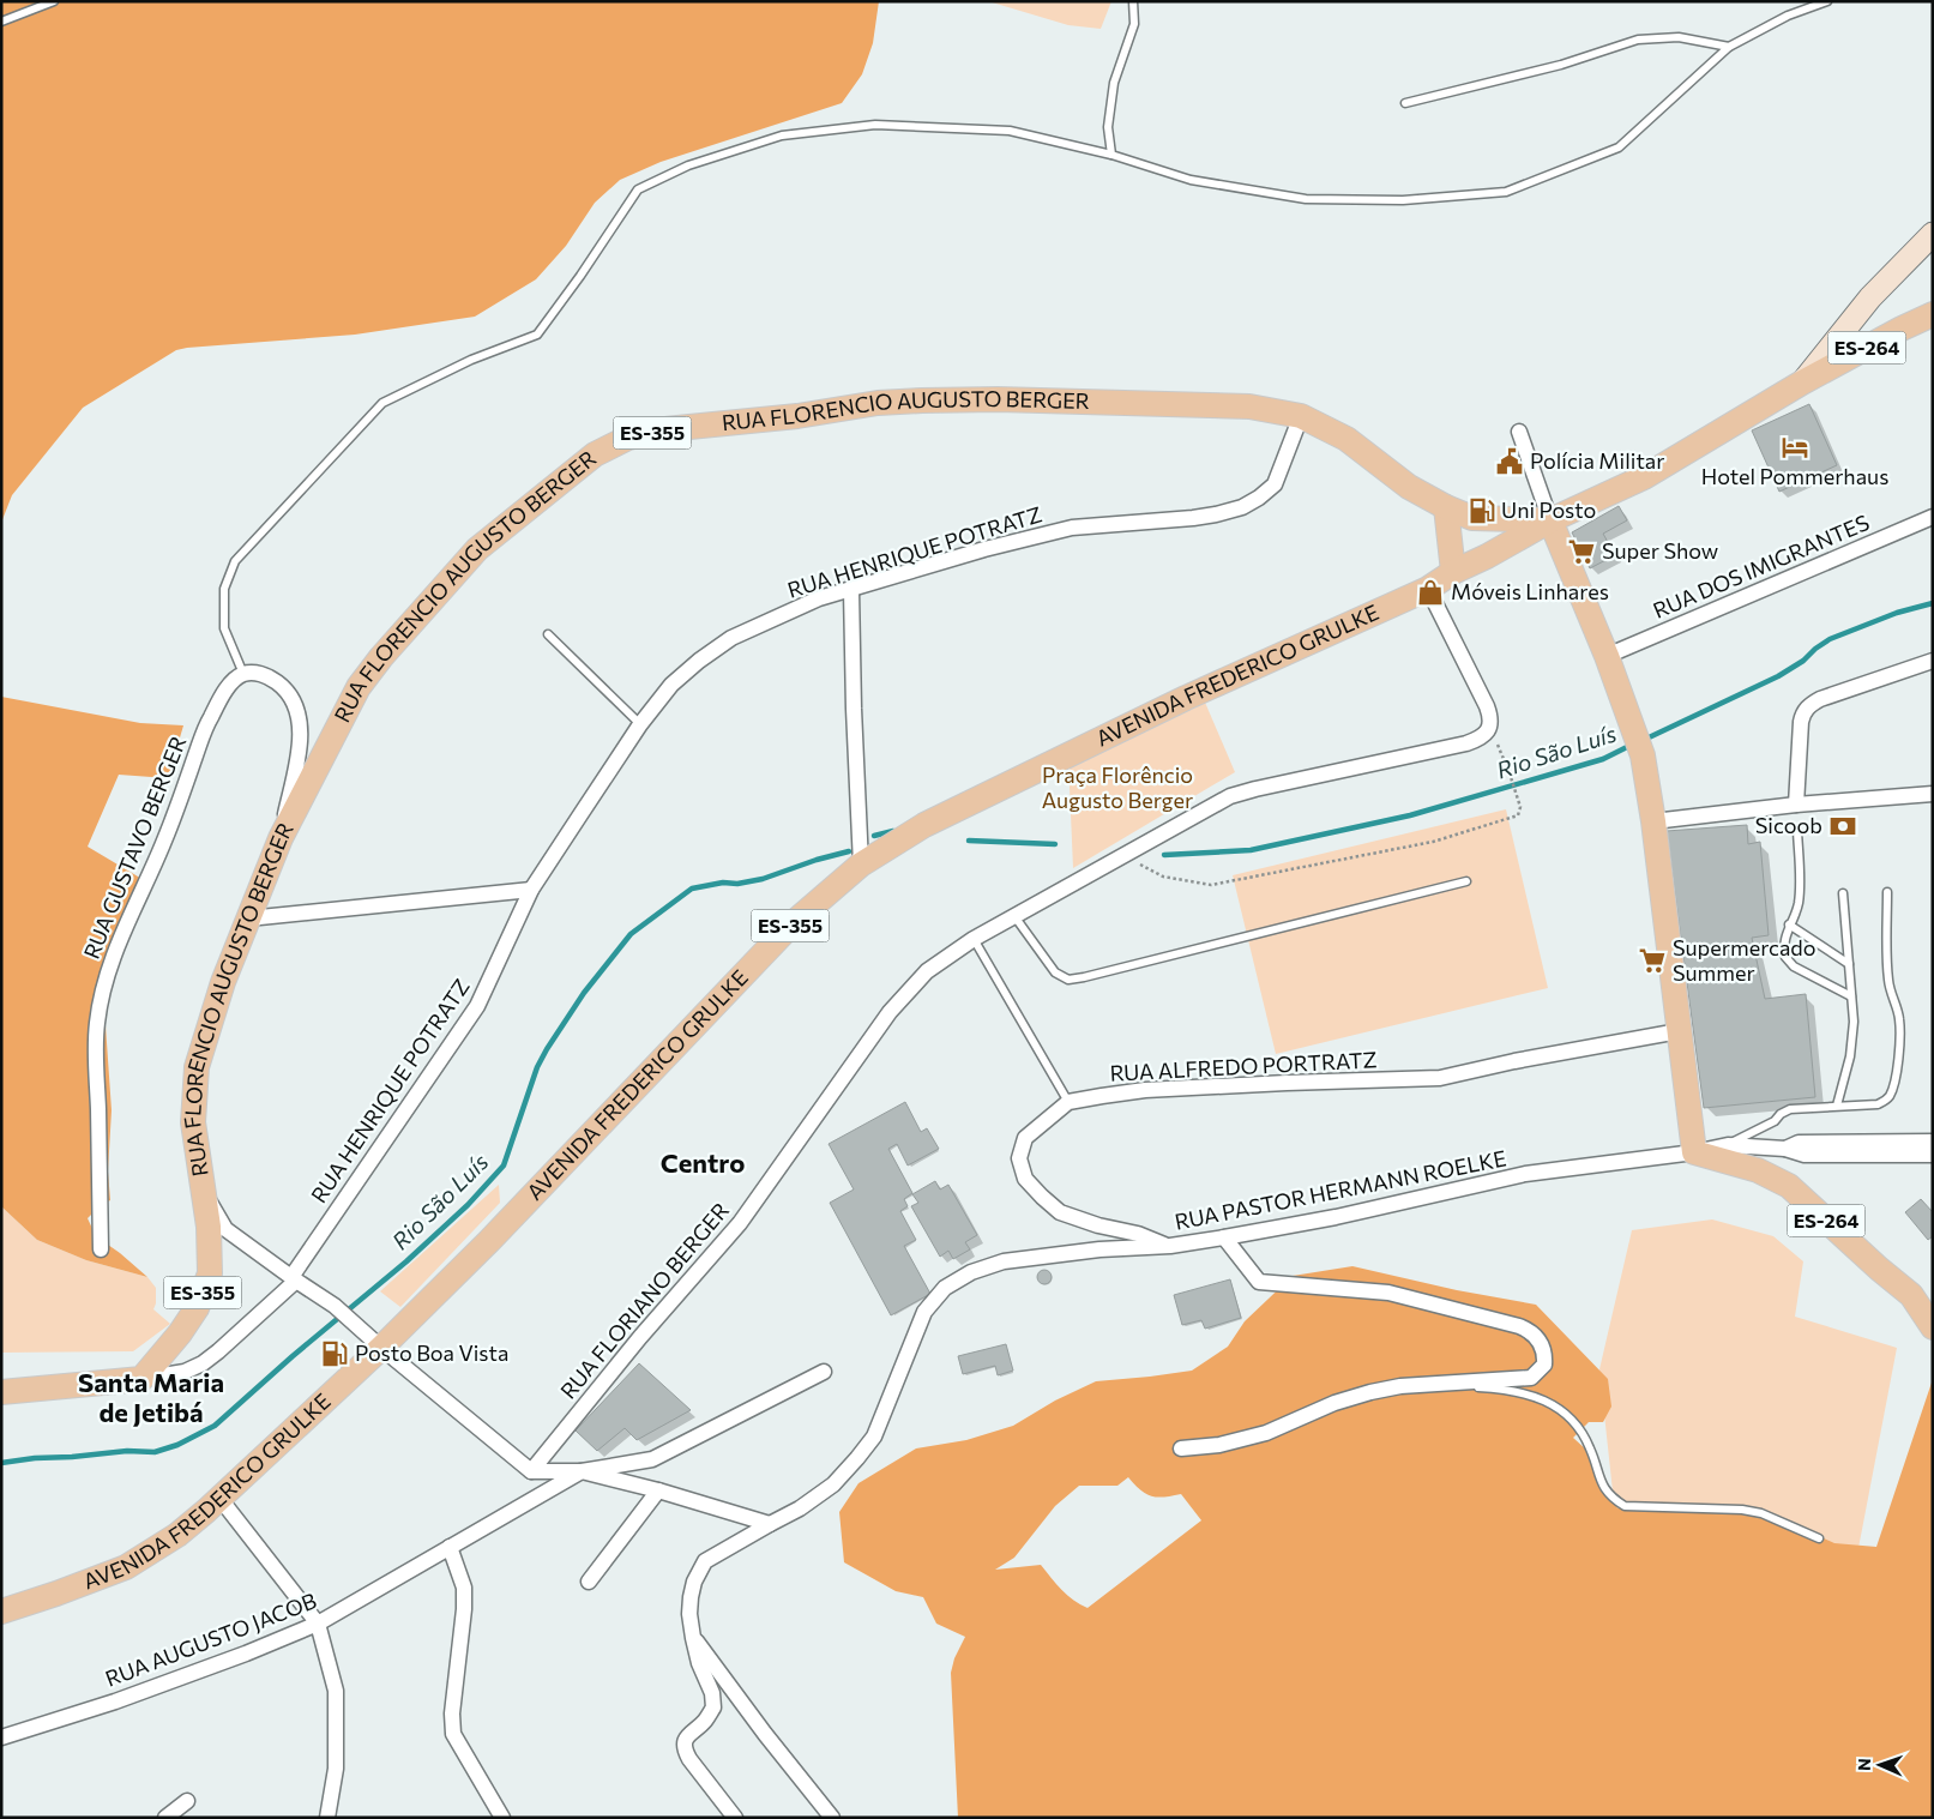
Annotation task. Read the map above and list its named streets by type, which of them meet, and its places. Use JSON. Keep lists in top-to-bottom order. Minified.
{"streets":{"main road":["ES-264","RUA FLORENCIO AUGUSTO BERGER","ES-355","AVENIDA FREDERICO GRULKE"],"street":["RUA HENRIQUE POTRATZ","RUA DOS IMIGRANTES","RUA GUSTAVO BERGER","RUA ALFREDO PORTRATZ","RUA PASTOR HERMANN ROELKE","RUA FLORIANO BERGER","RUA AUGUSTO JACOB"]},"crossings":[["ES-264","RUA PASTOR HERMANN ROELKE"],["RUA FLORENCIO AUGUSTO BERGER","RUA HENRIQUE POTRATZ"],["RUA FLORENCIO AUGUSTO BERGER","AVENIDA FREDERICO GRULKE"]],"districts":["Centro","Santa Maria de Jetibá"],"water":["Rio São Luís"],"parks":["Praça Florêncio Augusto Berger"],"places":{"hotel":["Hotel Pommerhaus"],"public building":["Polícia Militar"],"fuel station":["Uni Posto","Posto Boa Vista"],"supermarket":["Super Show","Supermercado Summer"],"shop":["Móveis Linhares"],"bank":["Sicoob"]},"north":"left"}
